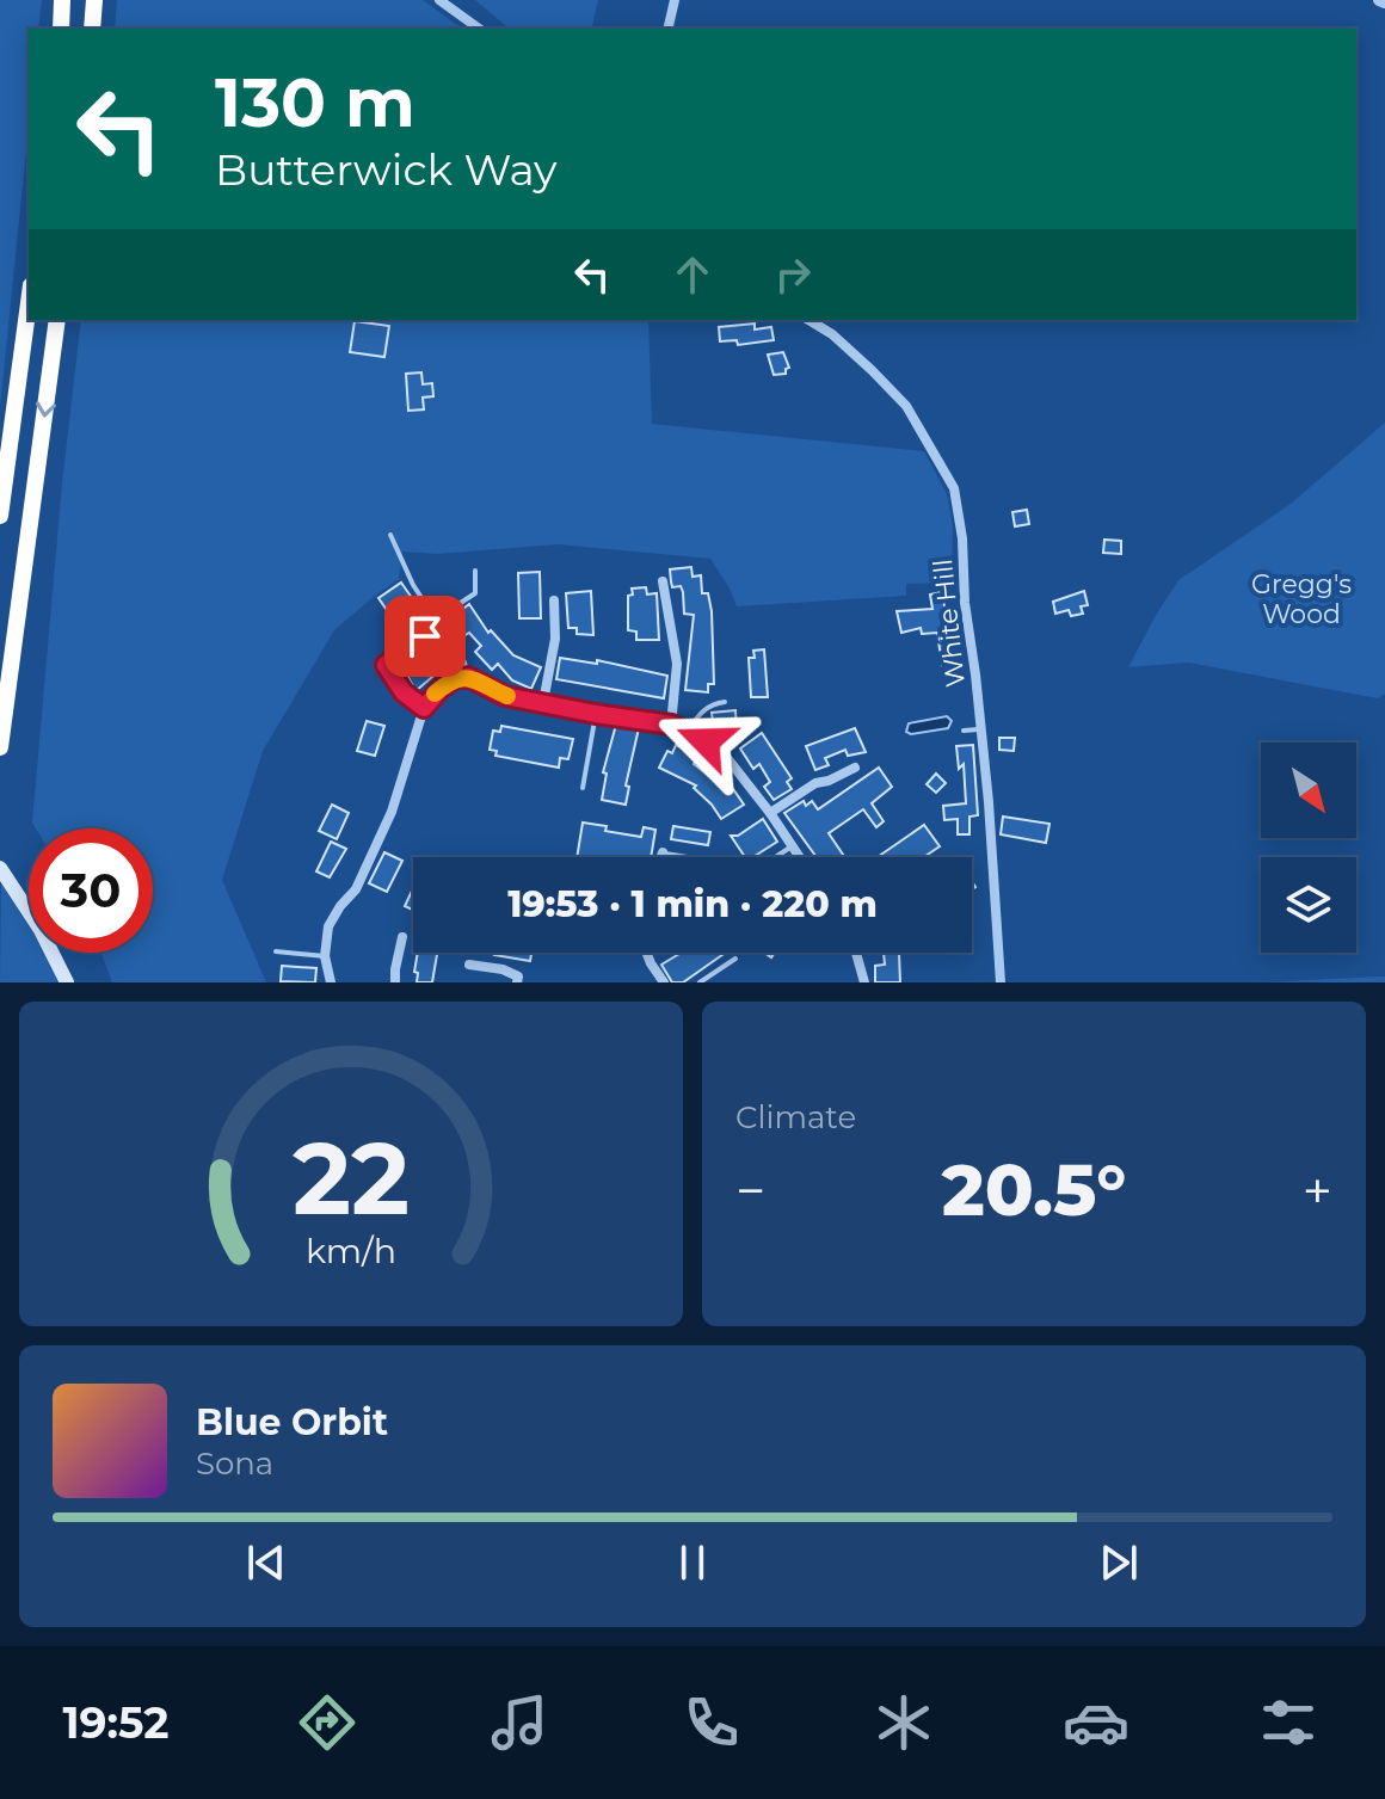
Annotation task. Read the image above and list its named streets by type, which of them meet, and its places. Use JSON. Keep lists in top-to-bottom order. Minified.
{"streets":{"street":["White Hill"]},"parks":["Gregg's Wood"],"north":"bottom right","page":{"turn":["130 m","Butterwick Way"],"limit":"30","trip":"19:53 · 1 min · 220 m","tile":"Climate","heat":["−","20.5°","+"],"song":["Blue Orbit","Sona"],"tabs":"19:52","gauge":["22","km/h"]}}
